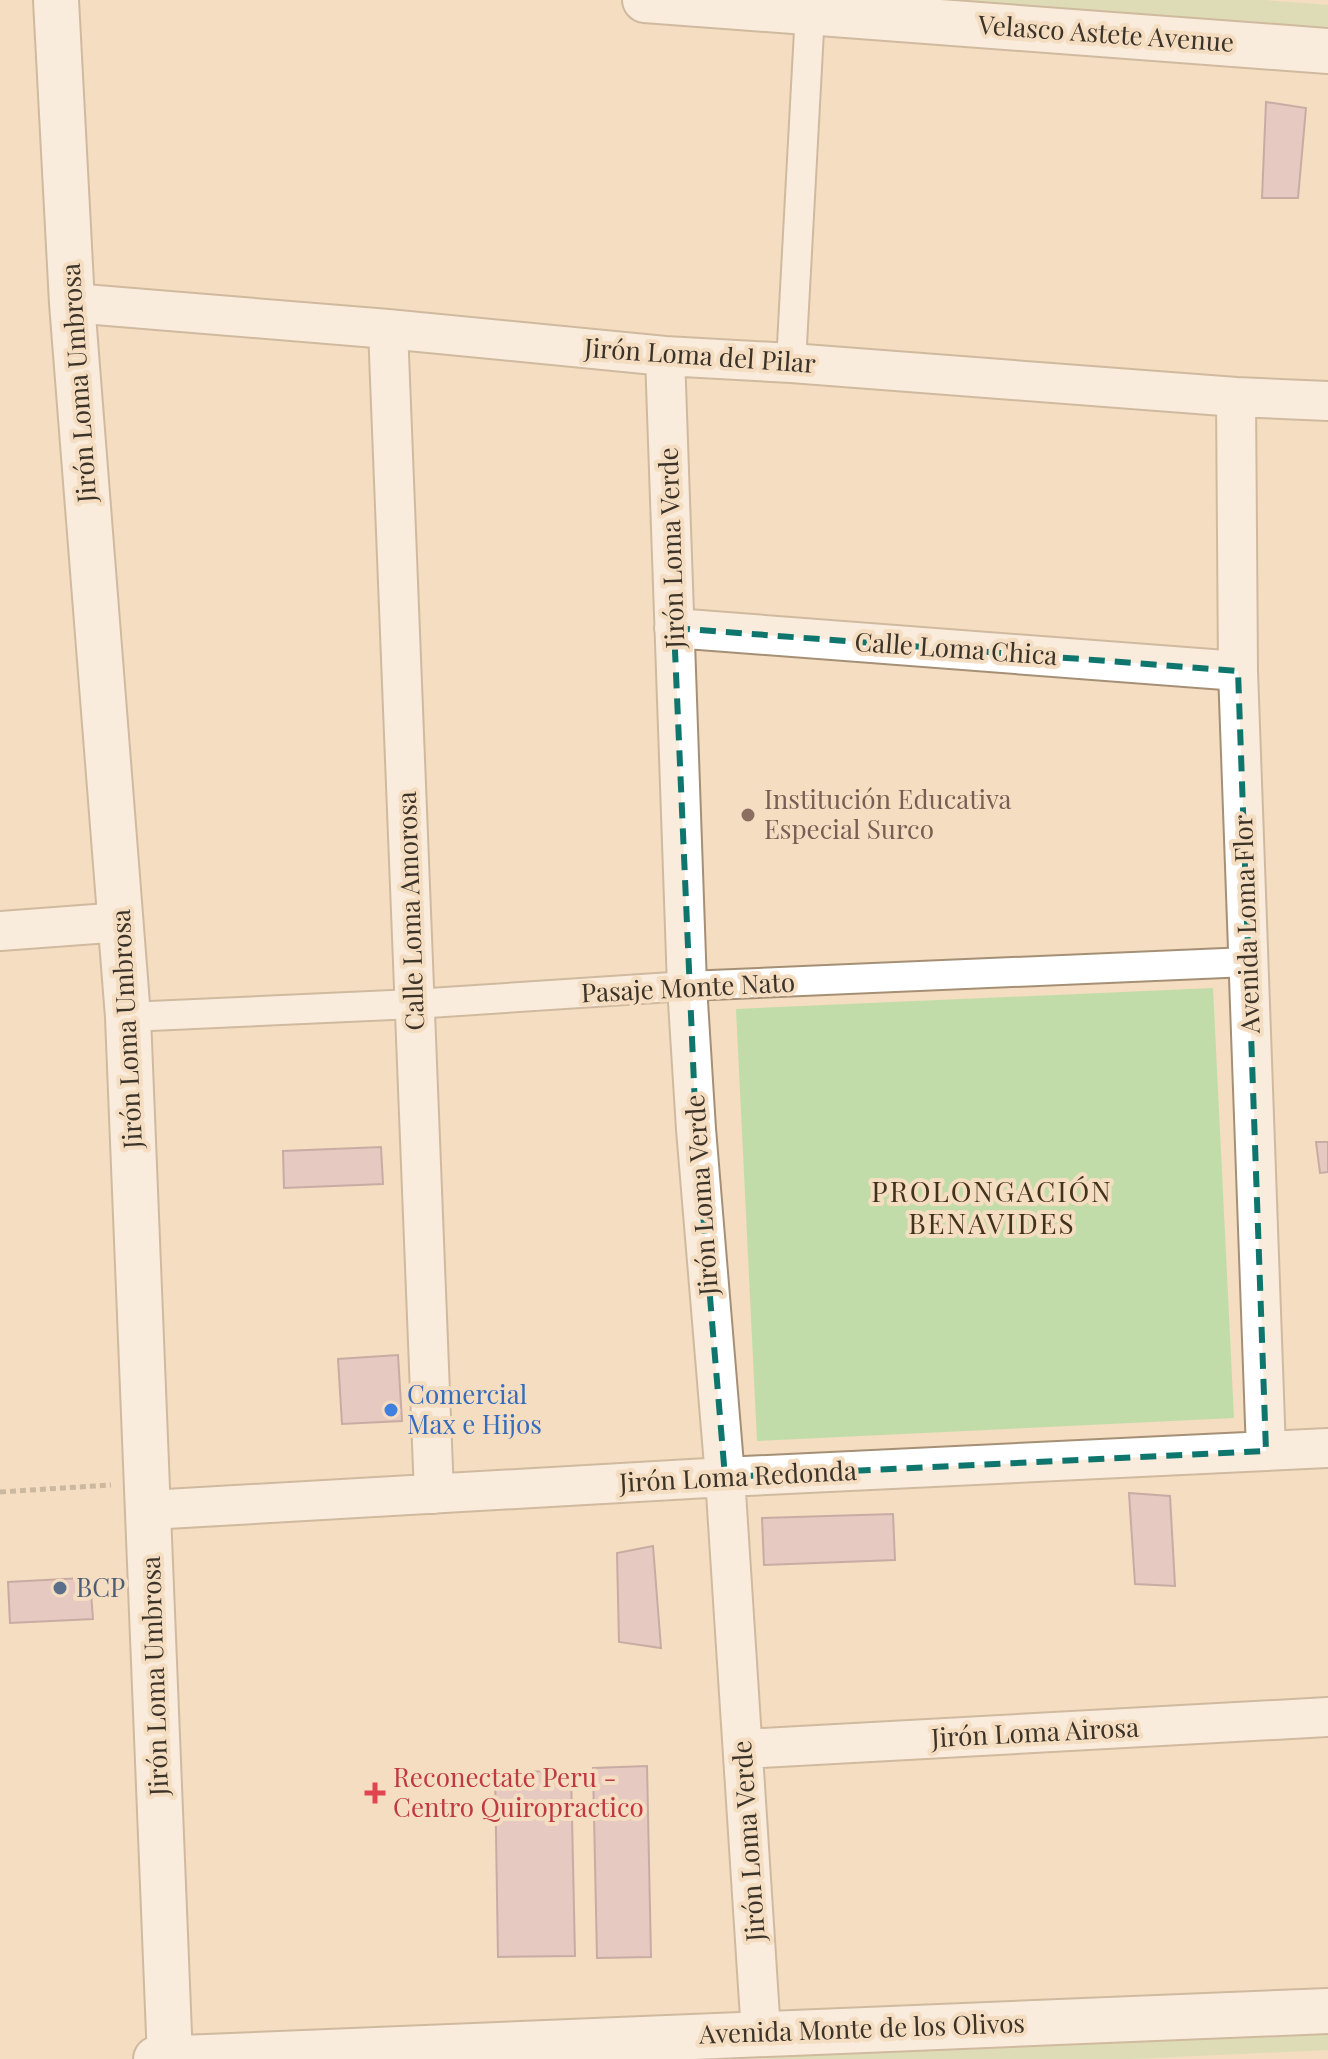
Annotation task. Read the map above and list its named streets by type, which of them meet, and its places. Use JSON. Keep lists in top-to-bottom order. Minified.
{"streets":{"street":["Velasco Astete Avenue","Jirón Loma del Pilar","Jirón Loma Umbrosa","Jirón Loma Verde","Calle Loma Chica","Calle Loma Amorosa","Avenida Loma Flor","Pasaje Monte Nato","Jirón Loma Redonda","Jirón Loma Airosa","Avenida Monte de los Olivos"]},"crossings":[["Jirón Loma del Pilar","Jirón Loma Umbrosa"],["Jirón Loma del Pilar","Jirón Loma Verde"],["Jirón Loma del Pilar","Calle Loma Amorosa"],["Jirón Loma del Pilar","Avenida Loma Flor"],["Jirón Loma Umbrosa","Pasaje Monte Nato"],["Jirón Loma Umbrosa","Jirón Loma Redonda"],["Jirón Loma Umbrosa","Avenida Monte de los Olivos"],["Jirón Loma Verde","Calle Loma Chica"],["Jirón Loma Verde","Pasaje Monte Nato"],["Jirón Loma Verde","Jirón Loma Redonda"],["Jirón Loma Verde","Jirón Loma Airosa"],["Jirón Loma Verde","Avenida Monte de los Olivos"],["Calle Loma Chica","Avenida Loma Flor"],["Calle Loma Amorosa","Pasaje Monte Nato"],["Calle Loma Amorosa","Jirón Loma Redonda"],["Avenida Loma Flor","Pasaje Monte Nato"],["Avenida Loma Flor","Jirón Loma Redonda"]],"districts":["PROLONGACIÓN BENAVIDES"],"places":{"other":["Institución Educativa Especial Surco","Comercial Max e Hijos","BCP"],"health":["Reconectate Peru - Centro Quiropractico"]}}
